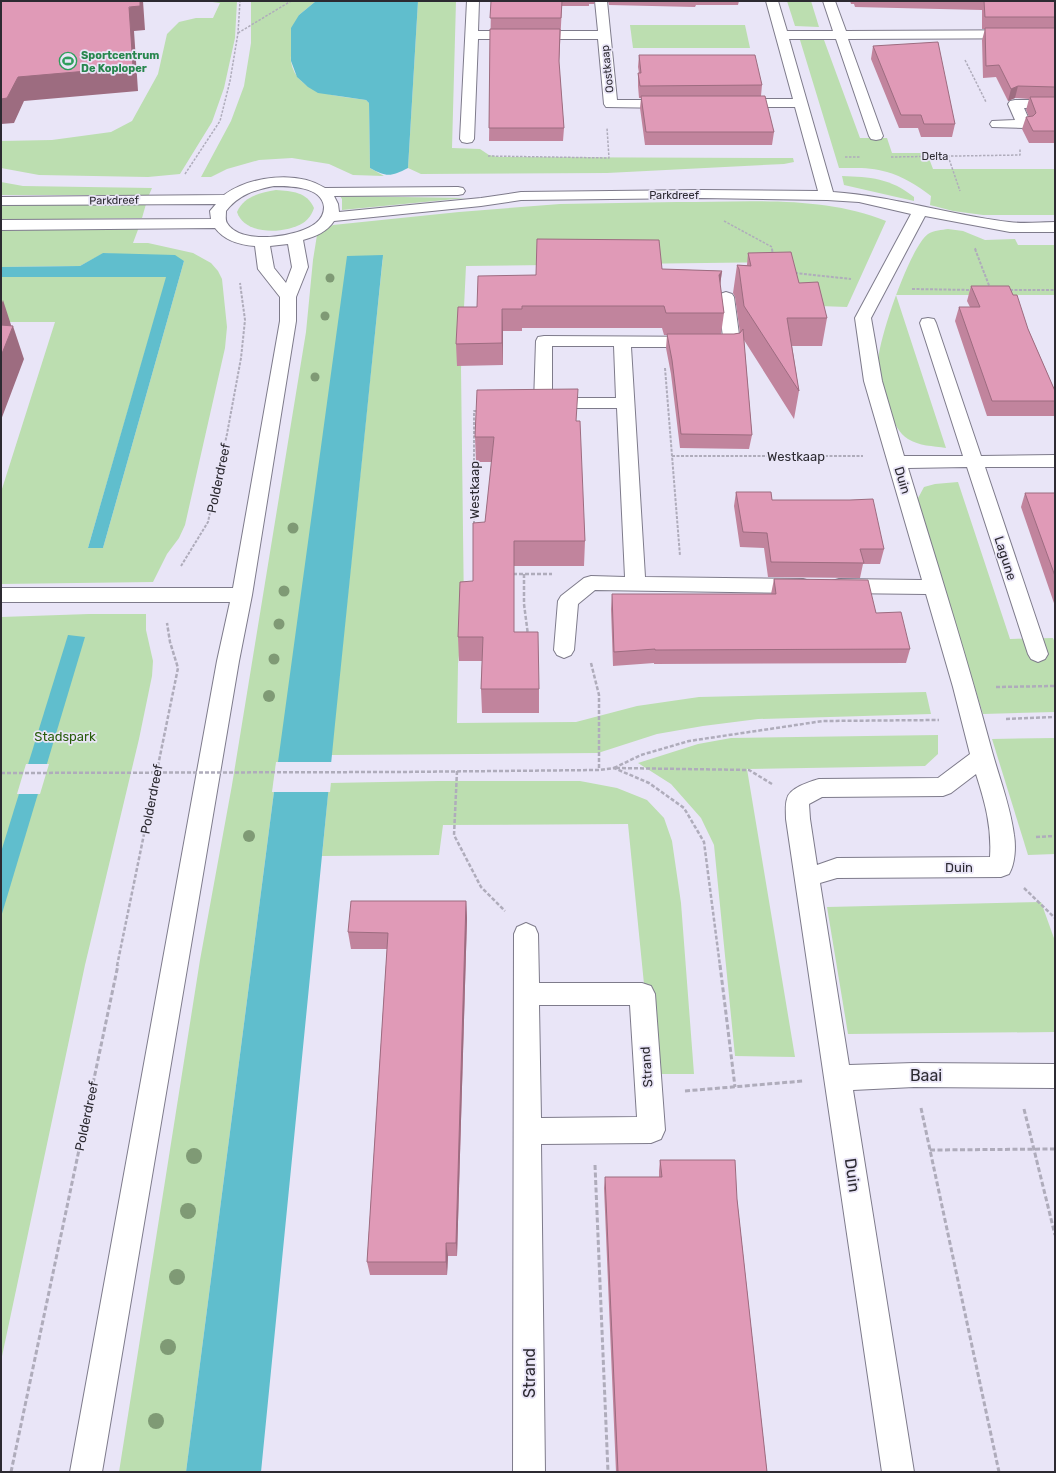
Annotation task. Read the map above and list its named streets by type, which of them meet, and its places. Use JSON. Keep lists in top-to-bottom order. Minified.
{"streets":{"street":["Oostkaap","Parkdreef","Duin","Lagune","Strand","Baai"],"path":["Delta","Westkaap","Polderdreef"]},"crossings":[["Parkdreef","Duin"],["Westkaap","Duin"],["Duin","Baai"]],"parks":["Stadspark"],"places":{"sports":["Sportcentrum De Koploper"]}}
